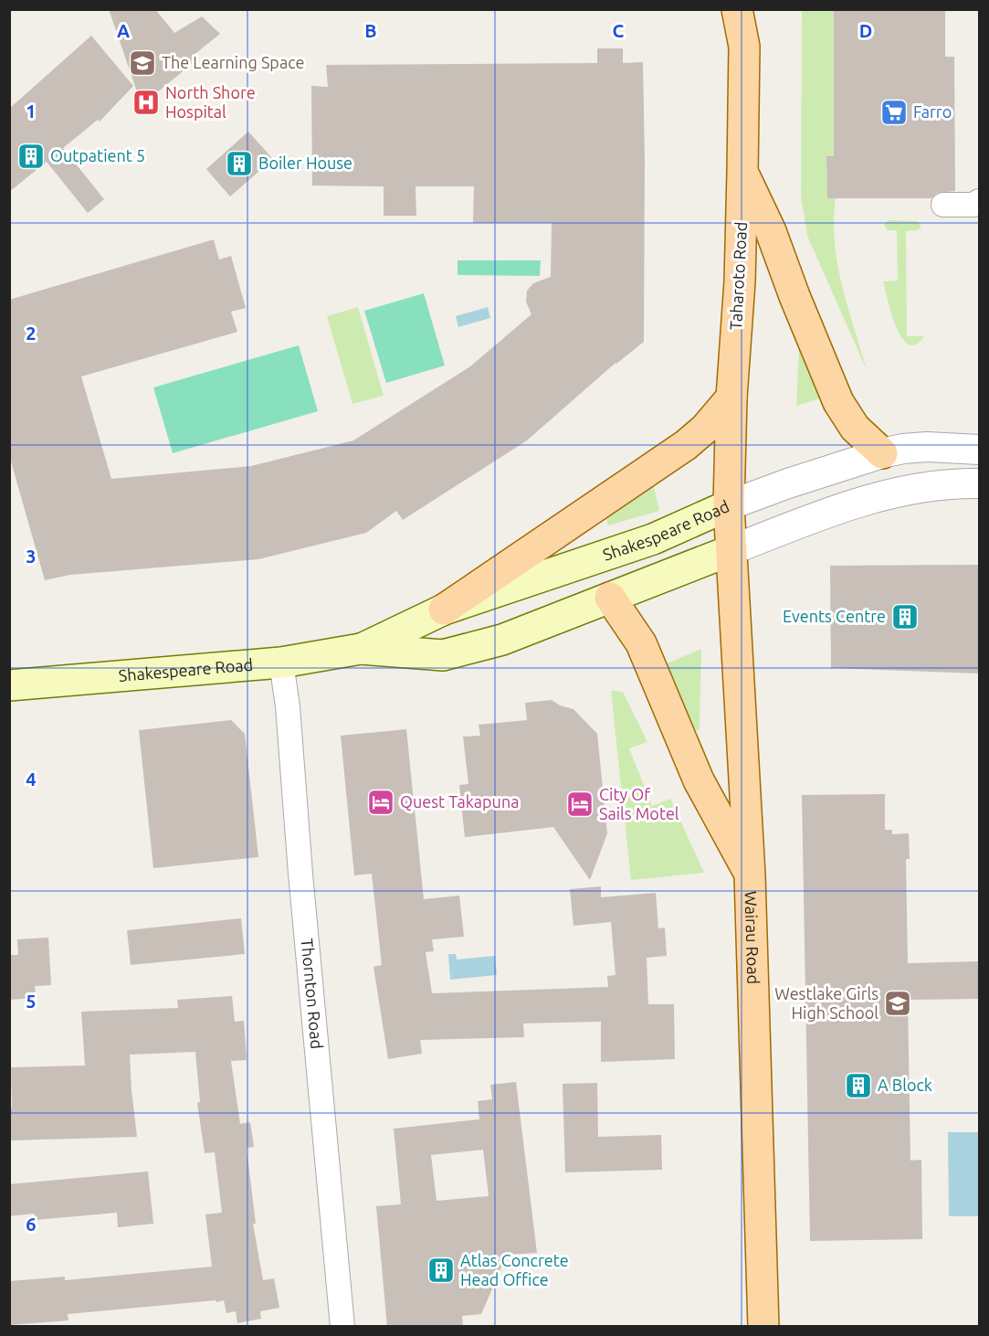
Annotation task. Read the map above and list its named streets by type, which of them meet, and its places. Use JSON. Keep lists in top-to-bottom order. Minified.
{"streets":{"main road":["Taharoto Road","Shakespeare Road","Wairau Road"],"street":["Thornton Road"]},"crossings":[["Taharoto Road","Shakespeare Road"],["Taharoto Road","Wairau Road"],["Shakespeare Road","Wairau Road"],["Shakespeare Road","Thornton Road"]],"places":{"school or university":["The Learning Space","Westlake Girls High School"],"hospital":["North Shore Hospital"],"supermarket":["Farro"],"building":["Outpatient 5","Boiler House","Events Centre","A Block","Atlas Concrete Head Office"],"hotel":["Quest Takapuna","City Of Sails Motel"]},"grid":{"columns":["A","B","C","D"],"rows":["1","2","3","4","5","6"]}}
